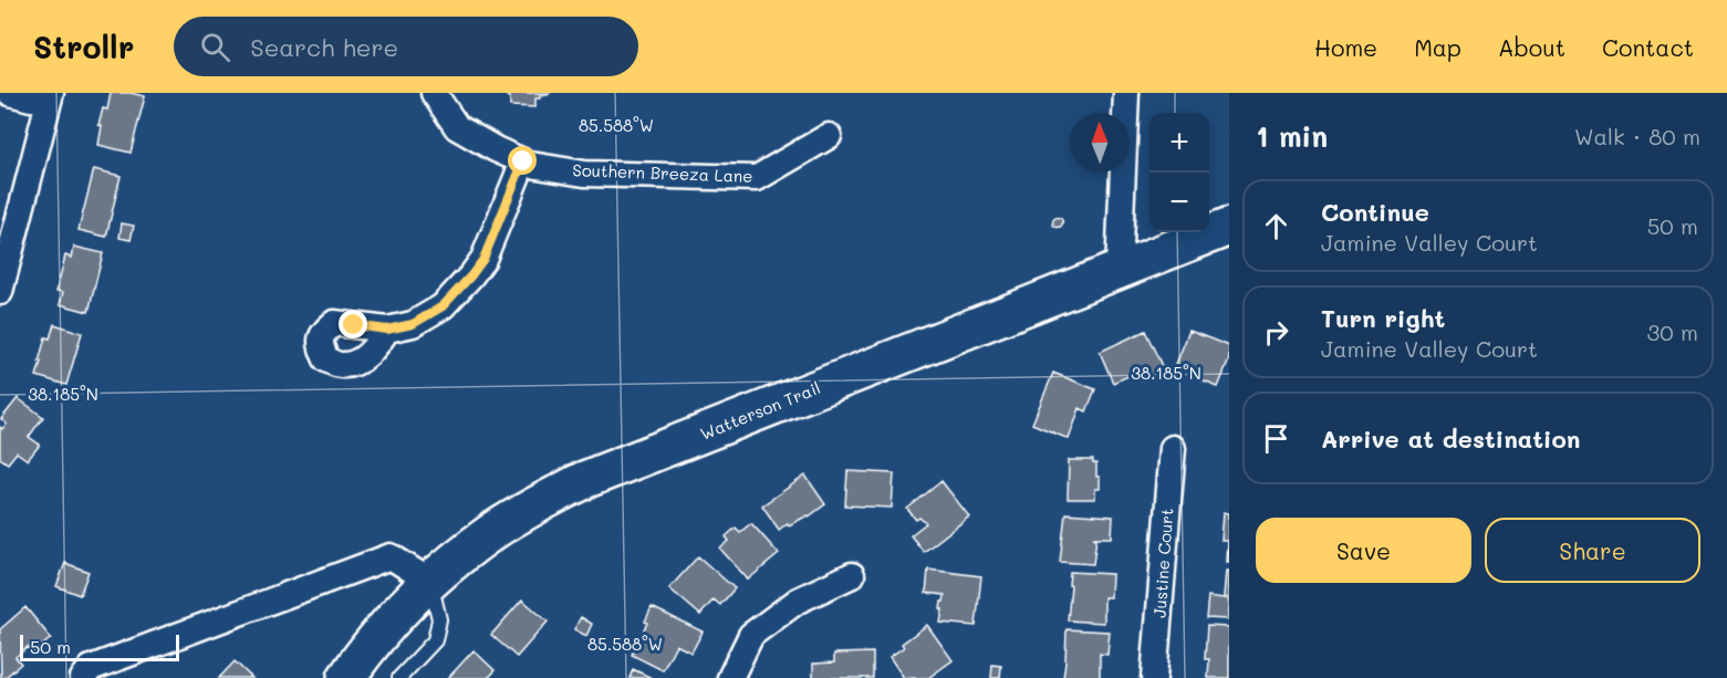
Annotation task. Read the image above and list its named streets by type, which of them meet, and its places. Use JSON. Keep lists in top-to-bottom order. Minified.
{"streets":{"main road":["Watterson Trail"],"street":["Southern Breeza Lane","Justine Court"]},"scale_bar":"50 m","north":"top","page":{"header":"Strollr","search":"Search here","nav":["Home","Map","About","Contact"],"heading":["1 min","Walk · 80 m"],"map_buttons":["+","−"],"list":[["Continue","Jamine Valley Court","50 m"],["Turn right","Jamine Valley Court","30 m"],"Arrive at destination"],"buttons":["Save","Share"],"scale":"50 m"},"coordinates":["85.588°W","38.185°N"]}
